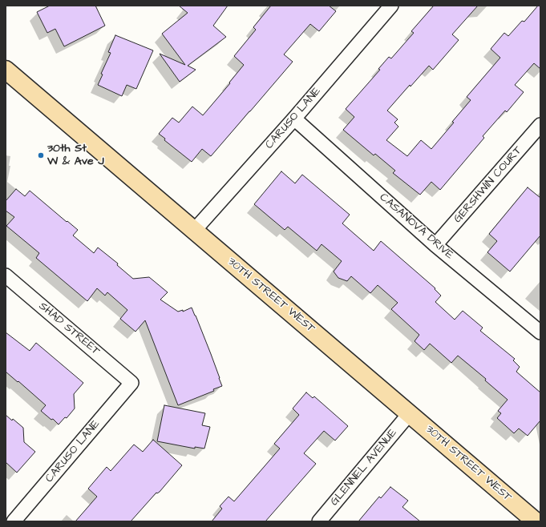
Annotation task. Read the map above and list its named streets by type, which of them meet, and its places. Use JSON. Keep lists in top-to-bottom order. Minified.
{"streets":{"main road":["30TH STREET WEST"],"street":["CARUSO LANE","GERSHWIN COURT","CASANOVA DRIVE","SHAD STREET","GLENNEL AVENUE"]},"crossings":[["CARUSO LANE","CASANOVA DRIVE"],["CARUSO LANE","30TH STREET WEST"],["CARUSO LANE","SHAD STREET"],["GERSHWIN COURT","CASANOVA DRIVE"],["30TH STREET WEST","GLENNEL AVENUE"]],"places":["30th St W & Ave J"]}
